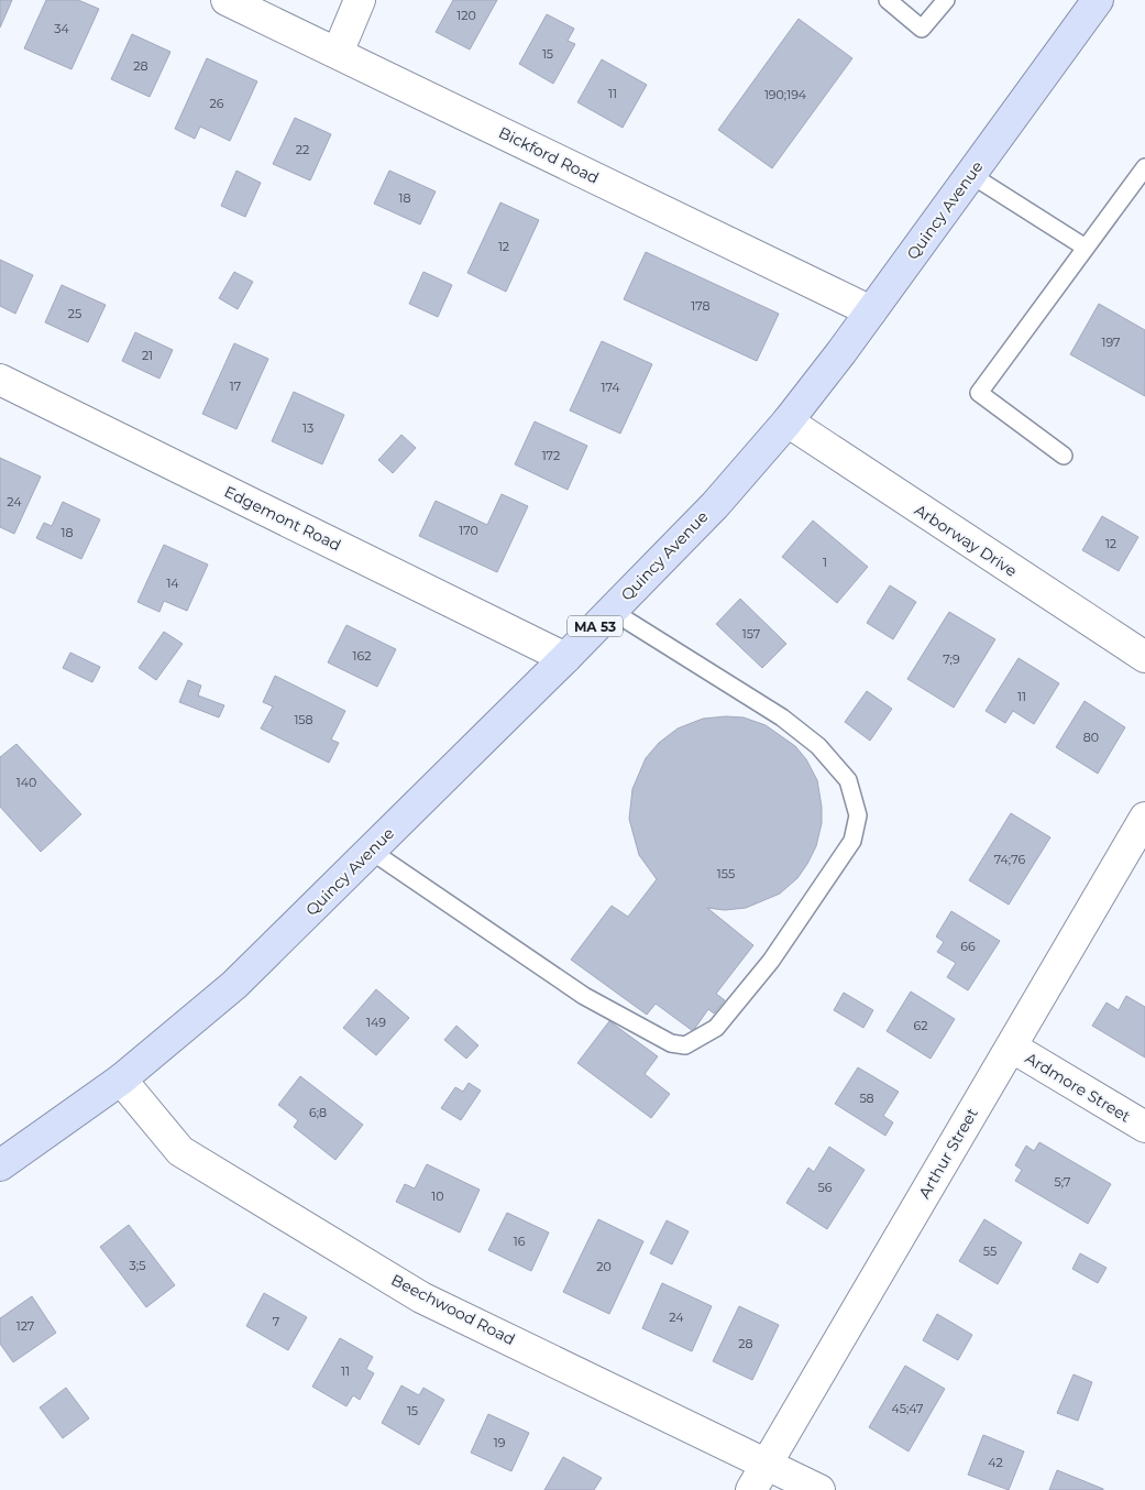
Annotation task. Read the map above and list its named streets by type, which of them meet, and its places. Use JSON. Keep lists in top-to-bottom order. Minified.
{"streets":{"main road":["Quincy Avenue","MA 53"],"street":["Bickford Road","Edgemont Road","Arborway Drive","Ardmore Street","Arthur Street","Beechwood Road"]},"crossings":[["Bickford Road","Quincy Avenue"],["Quincy Avenue","Edgemont Road"],["Quincy Avenue","Arborway Drive"],["Quincy Avenue","Beechwood Road"],["Ardmore Street","Arthur Street"],["Arthur Street","Beechwood Road"]],"house_numbers":["120","34","15","28","11","190;194","26","22","18","12","178","25","197","21","17","174","13","172","24","170","18","12","1","14","157","162","7;9","11","158","80","140","74;76","155","66","149","62","58","6;8","5;7","56","10","16","55","3;5","20","24","7","127","28","11","45;47","15","19","42"]}
